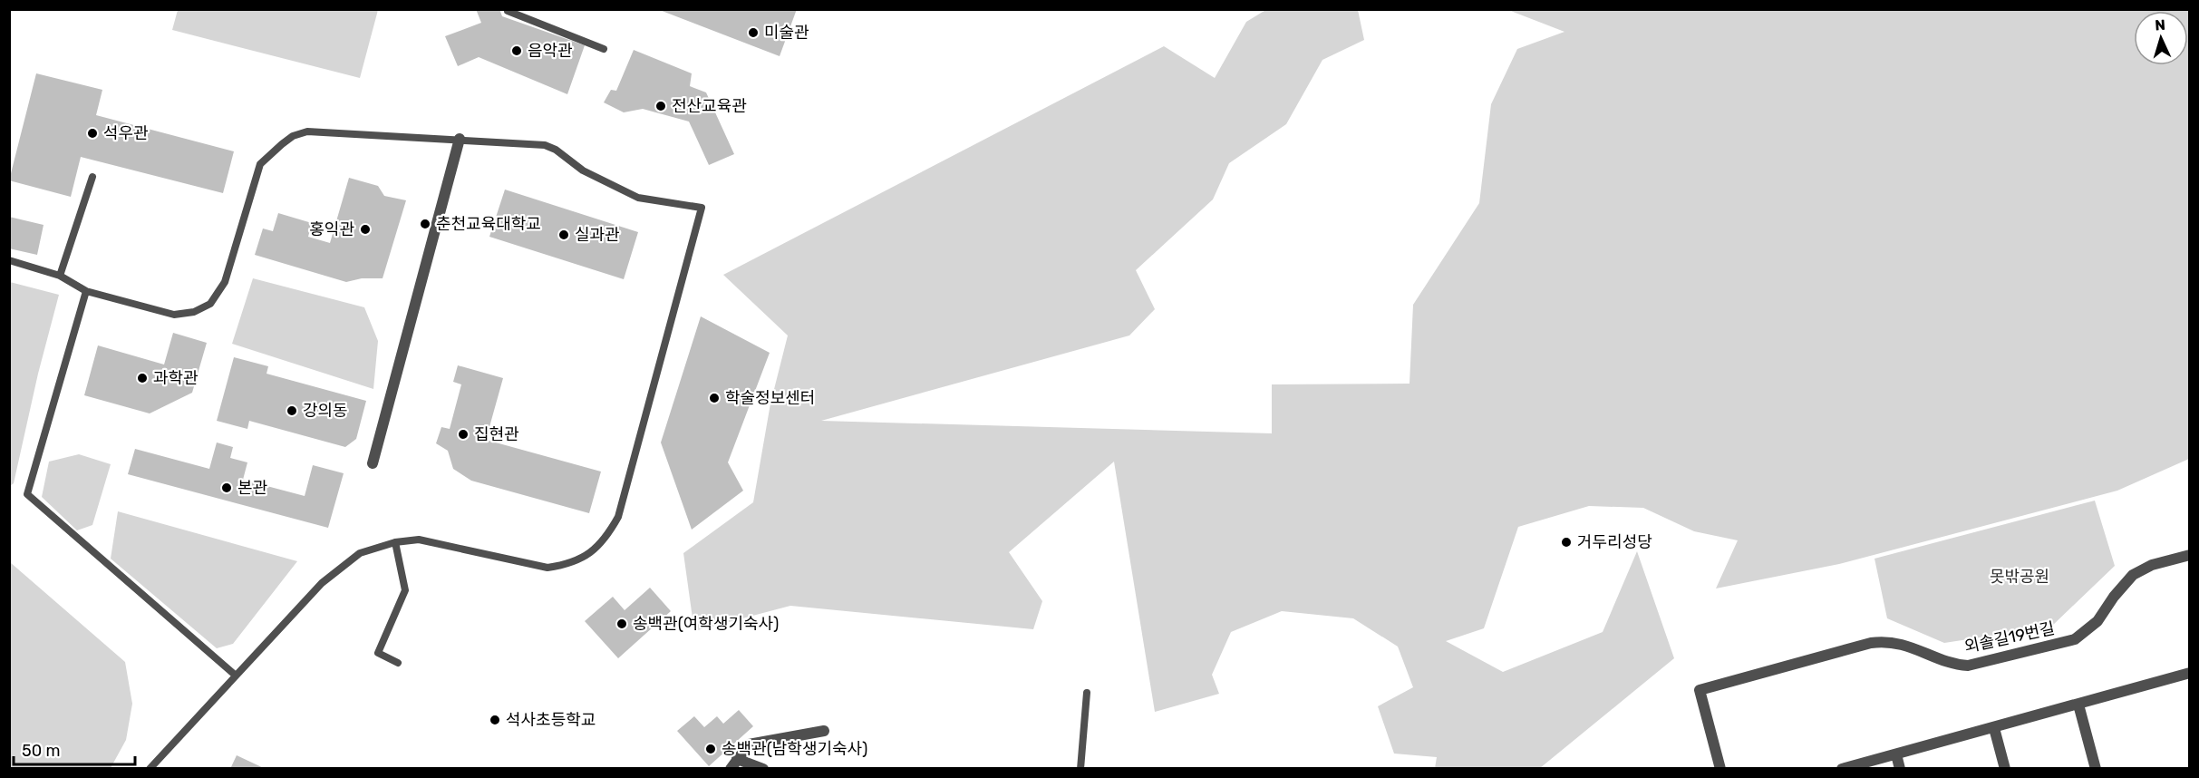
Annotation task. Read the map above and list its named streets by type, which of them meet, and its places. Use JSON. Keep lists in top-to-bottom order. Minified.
{"streets":{"street":["외솔길19번길"]},"parks":["못밖공원"],"places":["미술관","음악관","전산교육관","석우관","춘천교육대학교","홍익관","실과관","과학관","학술정보센터","강의동","집현관","본관","거두리성당","송백관(여학생기숙사)","석사초등학교","송백관(남학생기숙사)"],"scale_bar":"50 m","north":"top"}
